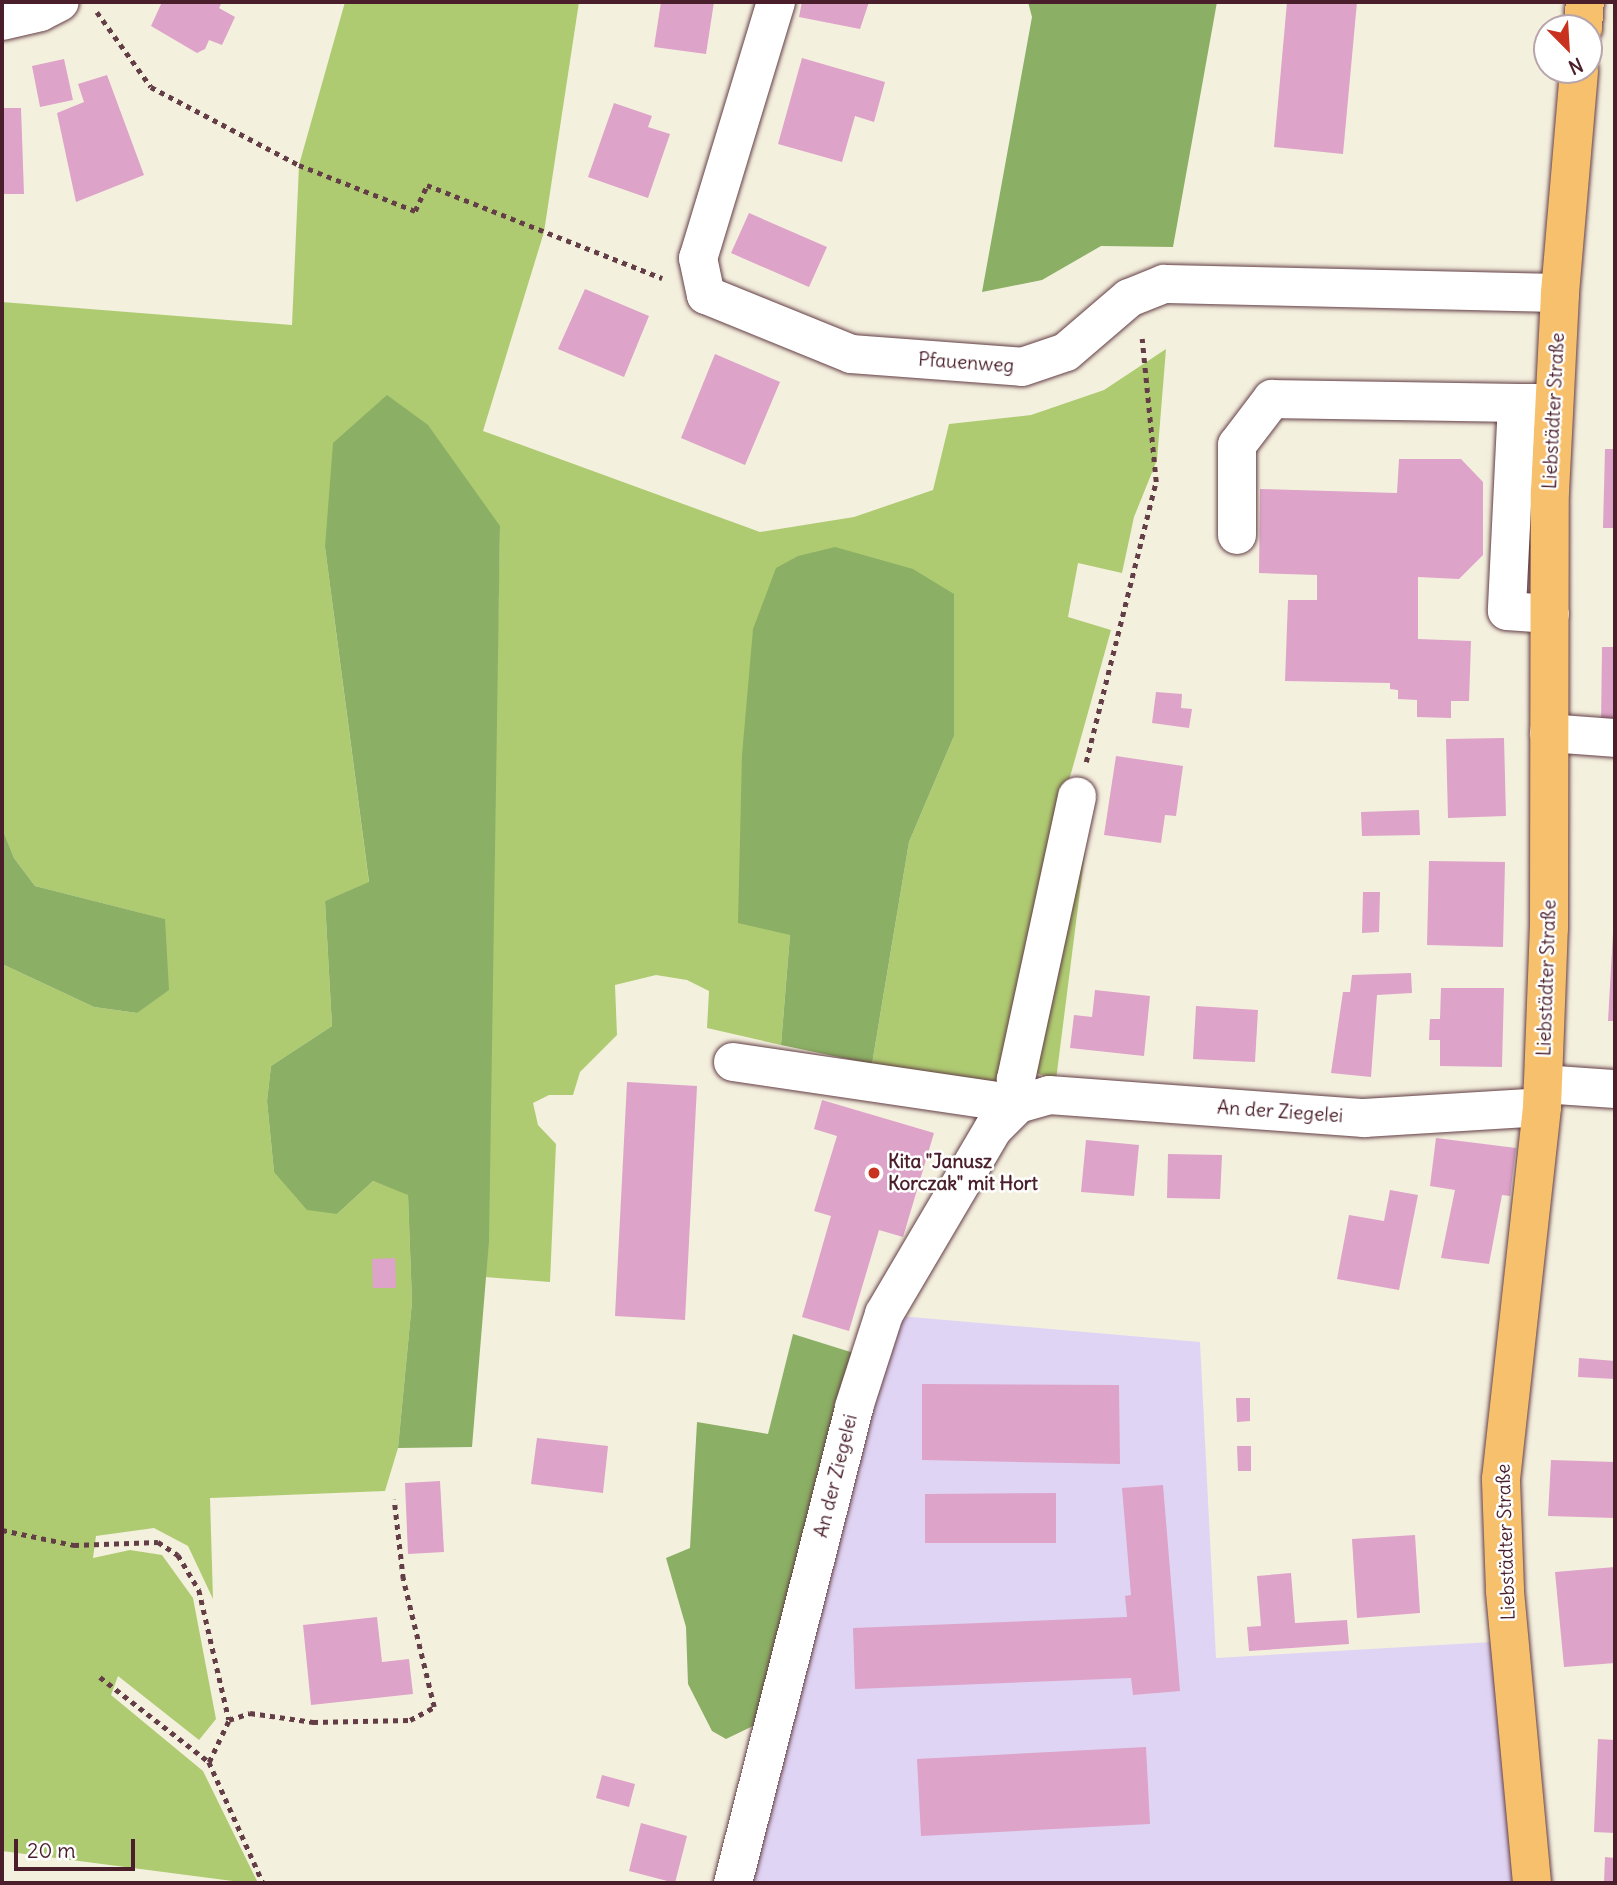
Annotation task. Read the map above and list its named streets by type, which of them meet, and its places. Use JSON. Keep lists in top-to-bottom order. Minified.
{"streets":{"main road":["Liebstädter Straße"],"street":["Pfauenweg","An der Ziegelei"]},"crossings":[["Liebstädter Straße","An der Ziegelei"]],"places":["Kita \"Janusz Korczak\" mit Hort"],"scale_bar":"20 m","north":"bottom right"}
